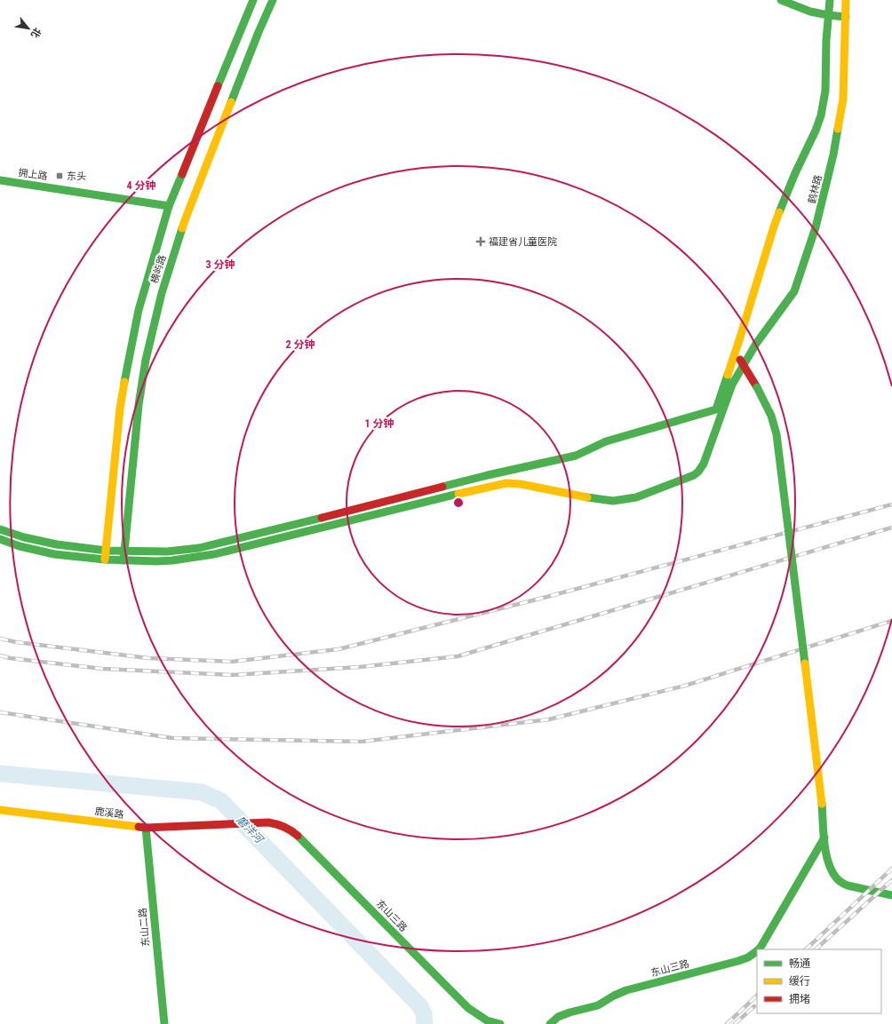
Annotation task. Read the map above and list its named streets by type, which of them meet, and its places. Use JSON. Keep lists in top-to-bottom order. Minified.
{"streets":{"street":["拥上路","鹤林路","横屿路","鹿溪路","东山三路","东山二路"]},"crossings":[["拥上路","横屿路"],["鹤林路","横屿路"],["鹿溪路","东山三路"],["鹿溪路","东山二路"]],"water":["磨洋河"],"places":{"transit":["东头"],"health":["福建省儿童医院"]},"legend":["畅通","缓行","拥堵"],"north":"bottom right","rings":["4 分钟","3 分钟","2 分钟","1 分钟"]}
